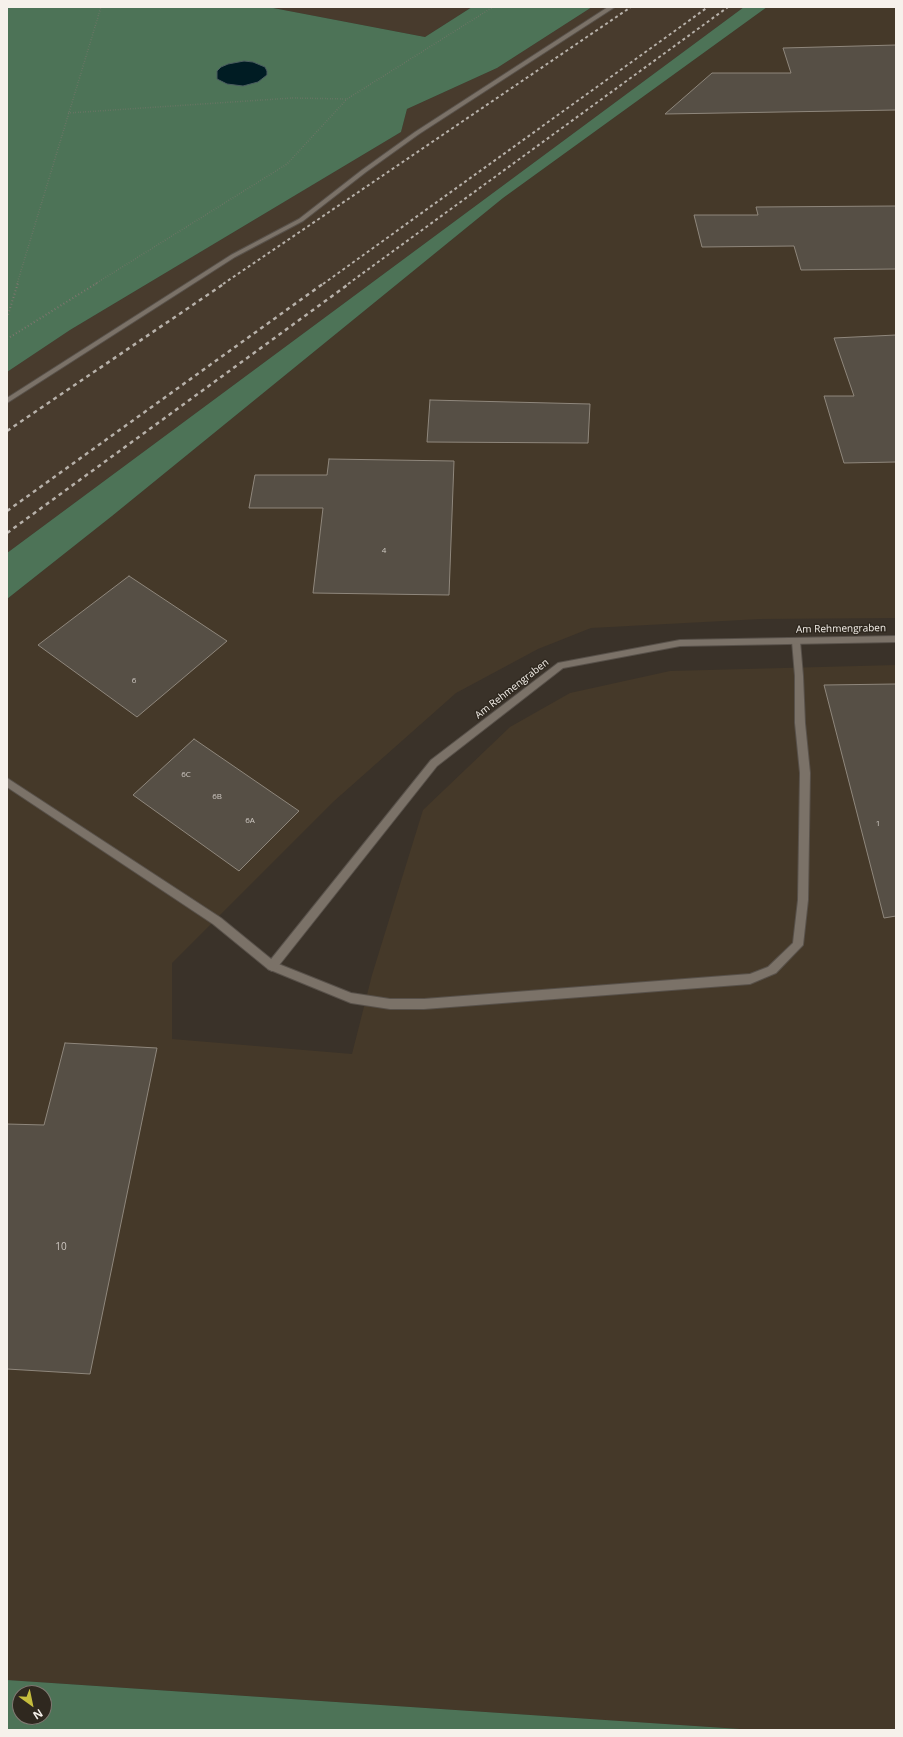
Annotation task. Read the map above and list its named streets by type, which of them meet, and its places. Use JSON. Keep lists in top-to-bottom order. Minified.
{"streets":{"street":["Am Rehmengraben"]},"house_numbers":["4","6","6C","6B","6A","1","10"],"north":"bottom right"}
